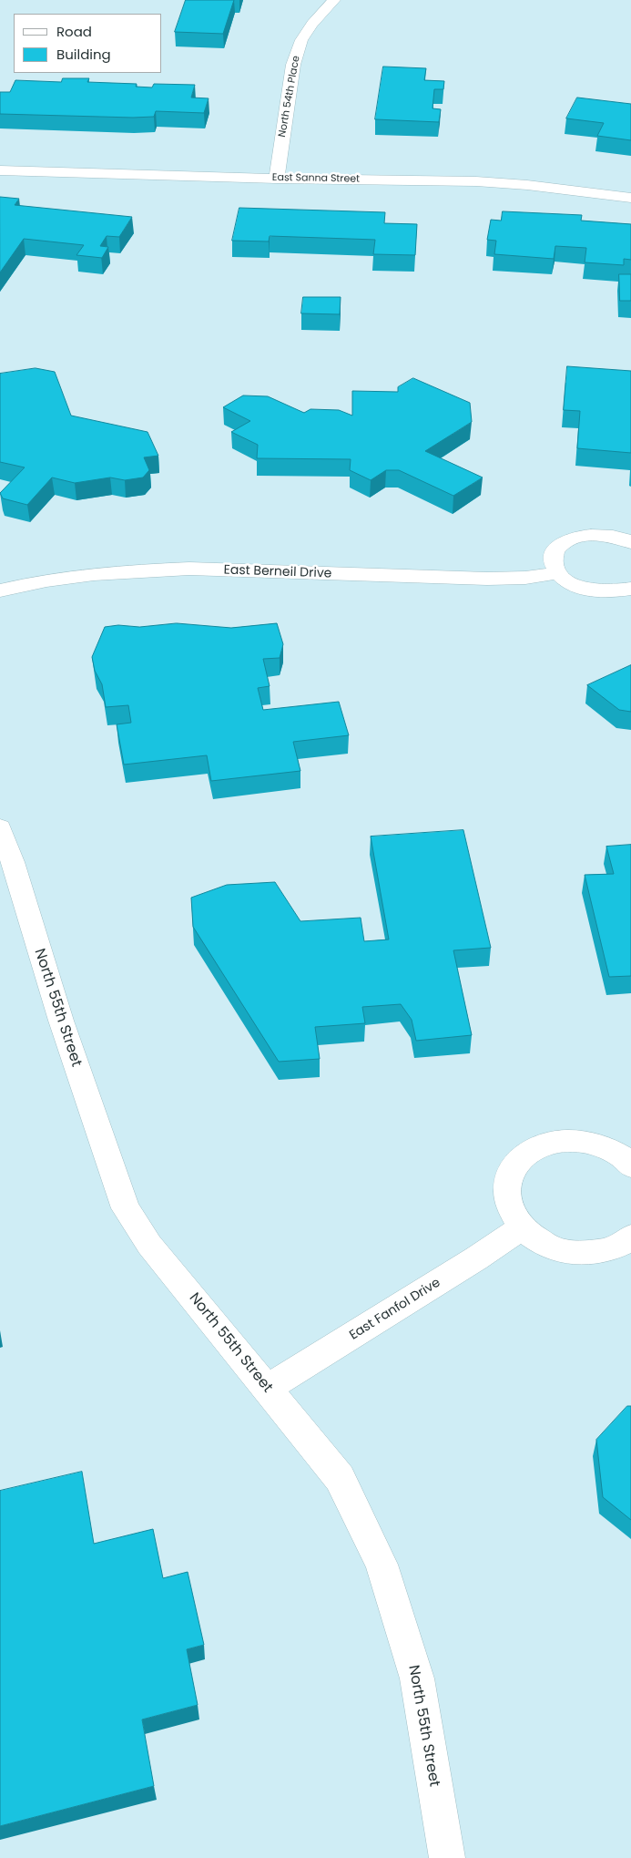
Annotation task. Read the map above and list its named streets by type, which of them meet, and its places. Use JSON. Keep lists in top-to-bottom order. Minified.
{"streets":{"street":["North 54th Place","East Sanna Street","East Berneil Drive","North 55th Street","East Fanfol Drive"]},"crossings":[["North 54th Place","East Sanna Street"],["North 55th Street","East Fanfol Drive"]],"legend":["Road","Building"]}
